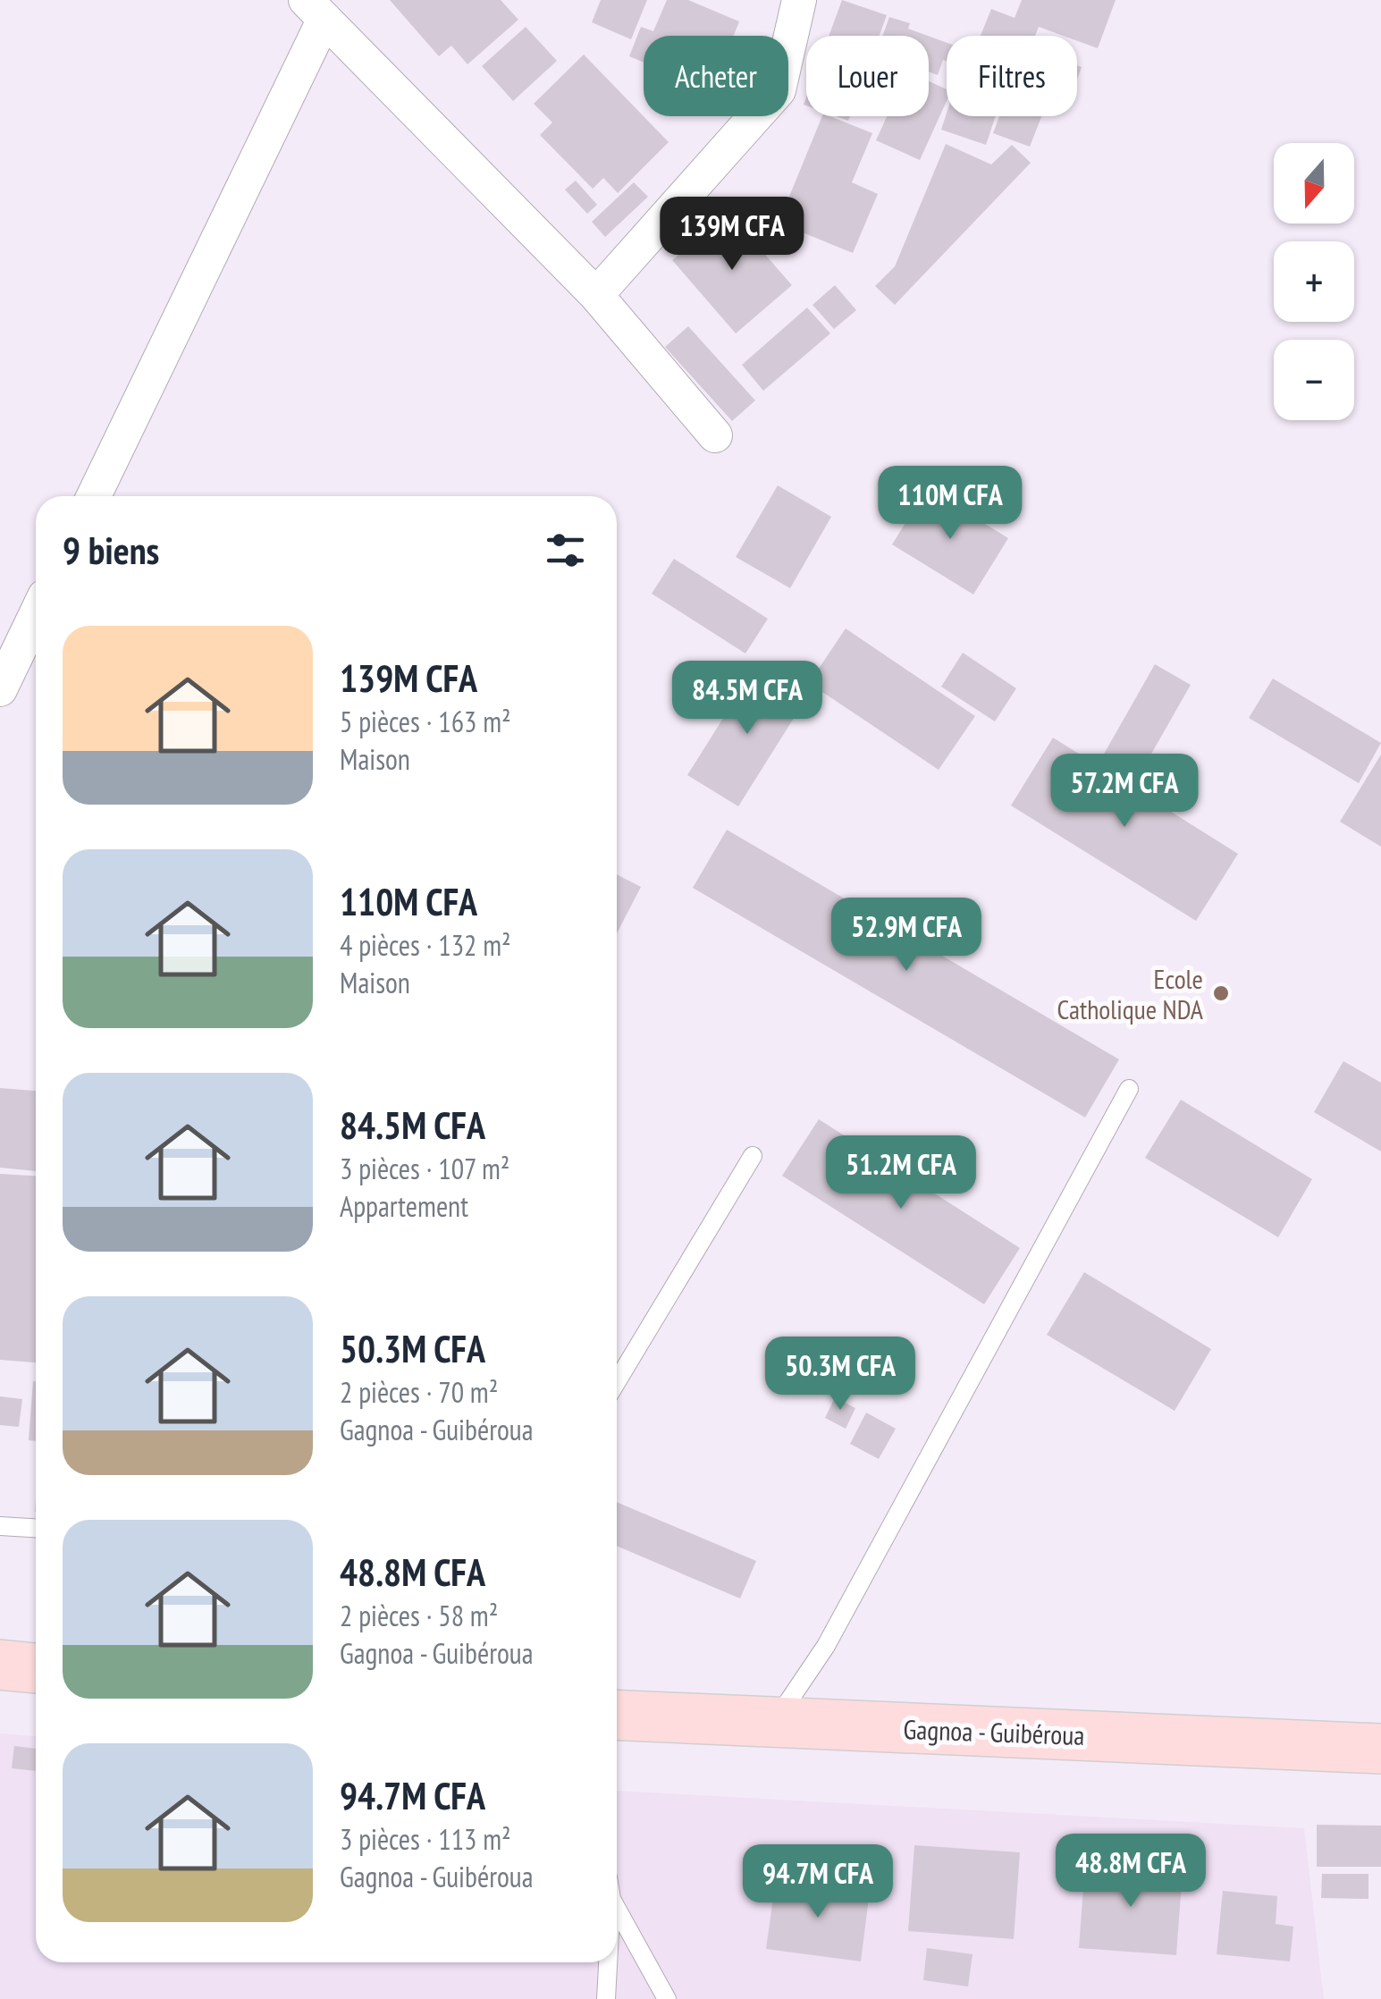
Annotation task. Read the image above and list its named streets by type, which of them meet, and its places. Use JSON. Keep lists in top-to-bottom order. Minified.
{"streets":{"main road":["Gagnoa - Guibéroua"]},"places":["Ecole Catholique NDA"],"north":"bottom","page":{"chip":["Acheter","Louer","Filtres"],"map_buttons":["+","−"],"price":["139M CFA","110M CFA","84.5M CFA","57.2M CFA","52.9M CFA","51.2M CFA","50.3M CFA","48.8M CFA","94.7M CFA"],"heading":"9 biens","list":[{"name":"139M CFA","note":"5 pièces · 163 m² · Maison"},{"name":"110M CFA","note":"4 pièces · 132 m² · Maison"},{"name":"84.5M CFA","note":"3 pièces · 107 m² · Appartement"},{"name":"50.3M CFA","note":"2 pièces · 70 m² · Gagnoa - Guibéroua"},{"name":"48.8M CFA","note":"2 pièces · 58 m² · Gagnoa - Guibéroua"},{"name":"94.7M CFA","note":"3 pièces · 113 m² · Gagnoa - Guibéroua"}]}}
